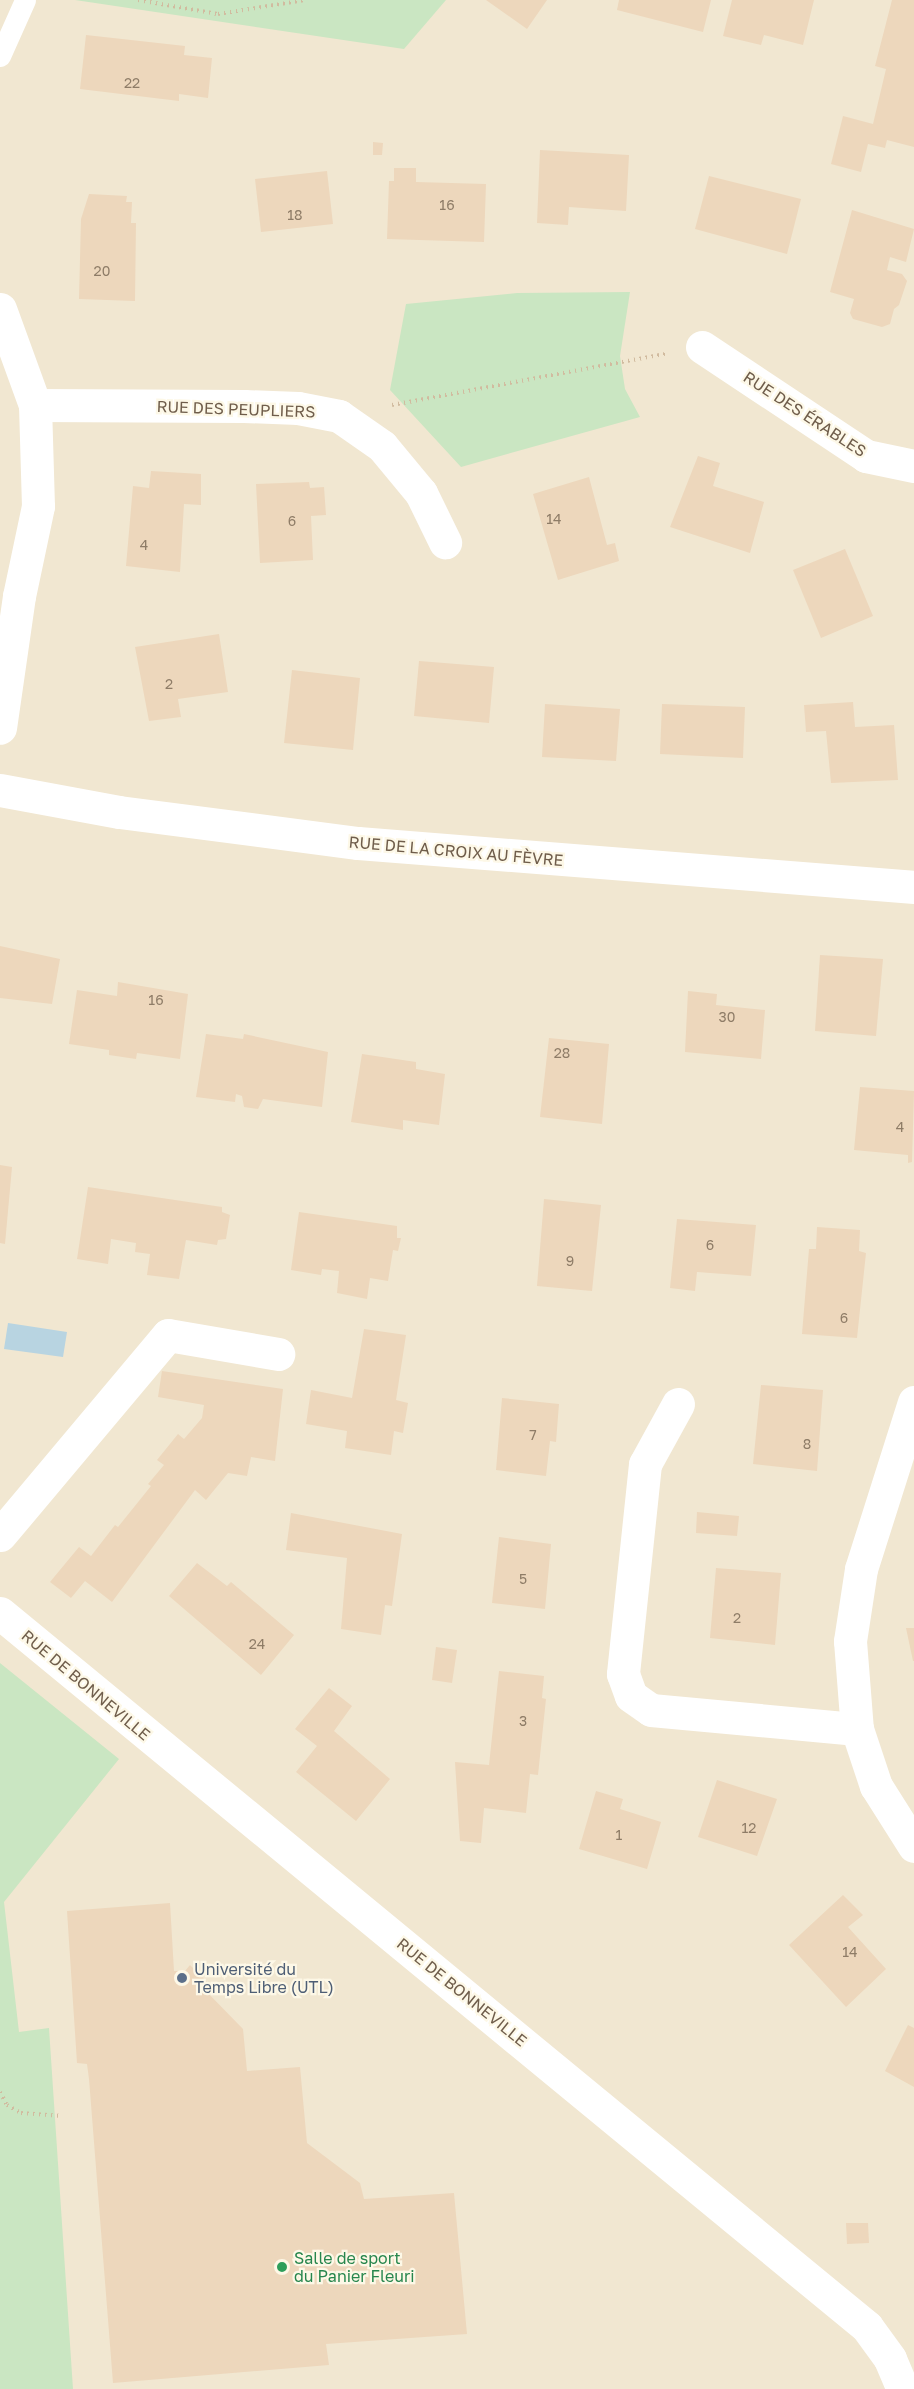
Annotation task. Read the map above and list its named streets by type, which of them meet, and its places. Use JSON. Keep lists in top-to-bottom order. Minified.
{"streets":{"street":["RUE DES PEUPLIERS","RUE DES ÉRABLES","RUE DE LA CROIX AU FÈVRE","RUE DE BONNEVILLE"]},"places":["Université du Temps Libre (UTL)","Salle de sport du Panier Fleuri"],"house_numbers":["22","16","18","20","14","6","4","2","16","30","28","4","6","9","6","7","8","5","2","24","3","12","1","14"]}
